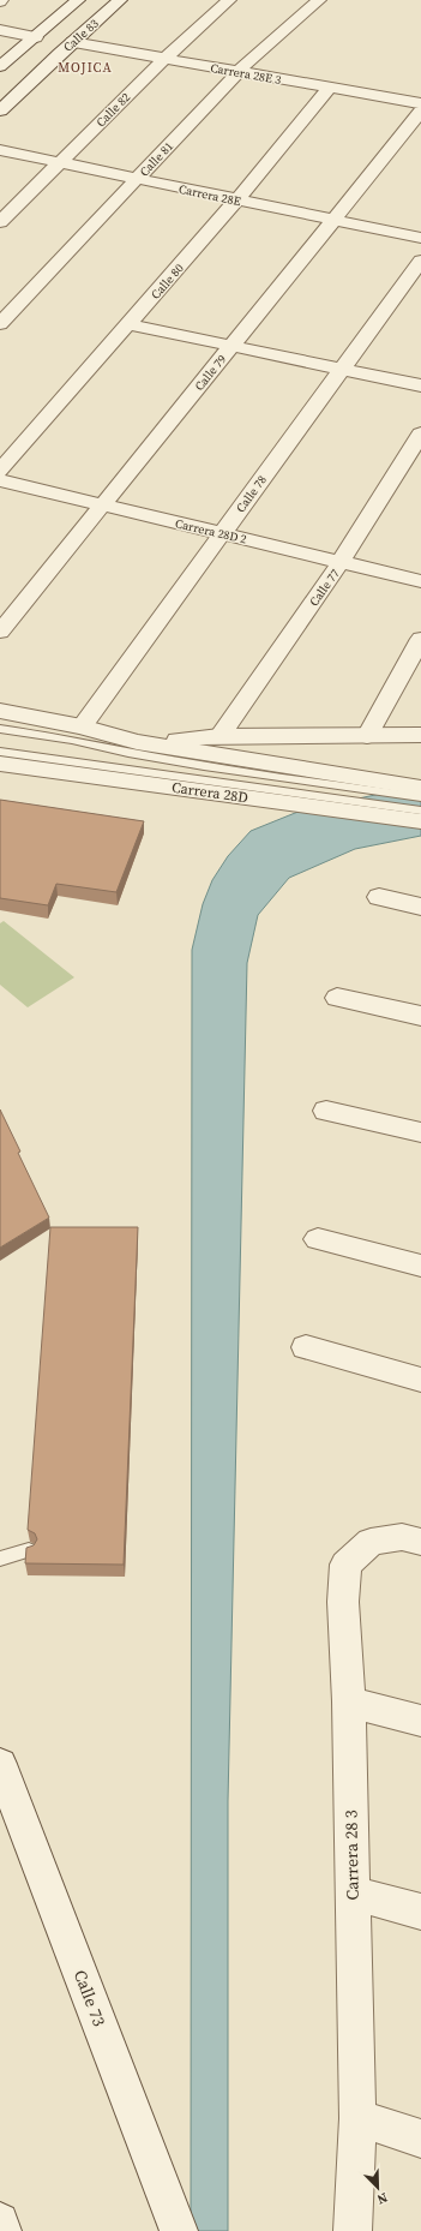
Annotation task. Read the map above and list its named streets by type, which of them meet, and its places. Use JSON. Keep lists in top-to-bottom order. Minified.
{"streets":{"street":["Calle 83","Carrera 28E 3","Calle 82","Calle 81","Carrera 28E","Calle 80","Calle 79","Calle 78","Carrera 28D 2","Calle 77","Carrera 28D","Carrera 28 3","Calle 73"]},"crossings":[["Calle 83","Carrera 28E 3"],["Carrera 28E 3","Calle 82"],["Carrera 28E 3","Calle 81"],["Carrera 28E 3","Calle 80"],["Calle 82","Carrera 28E"],["Calle 81","Carrera 28E"],["Carrera 28E","Calle 80"],["Carrera 28E","Calle 79"],["Calle 79","Carrera 28D 2"],["Calle 78","Carrera 28D 2"],["Carrera 28D 2","Calle 77"]],"districts":["MOJICA"],"north":"bottom right"}
